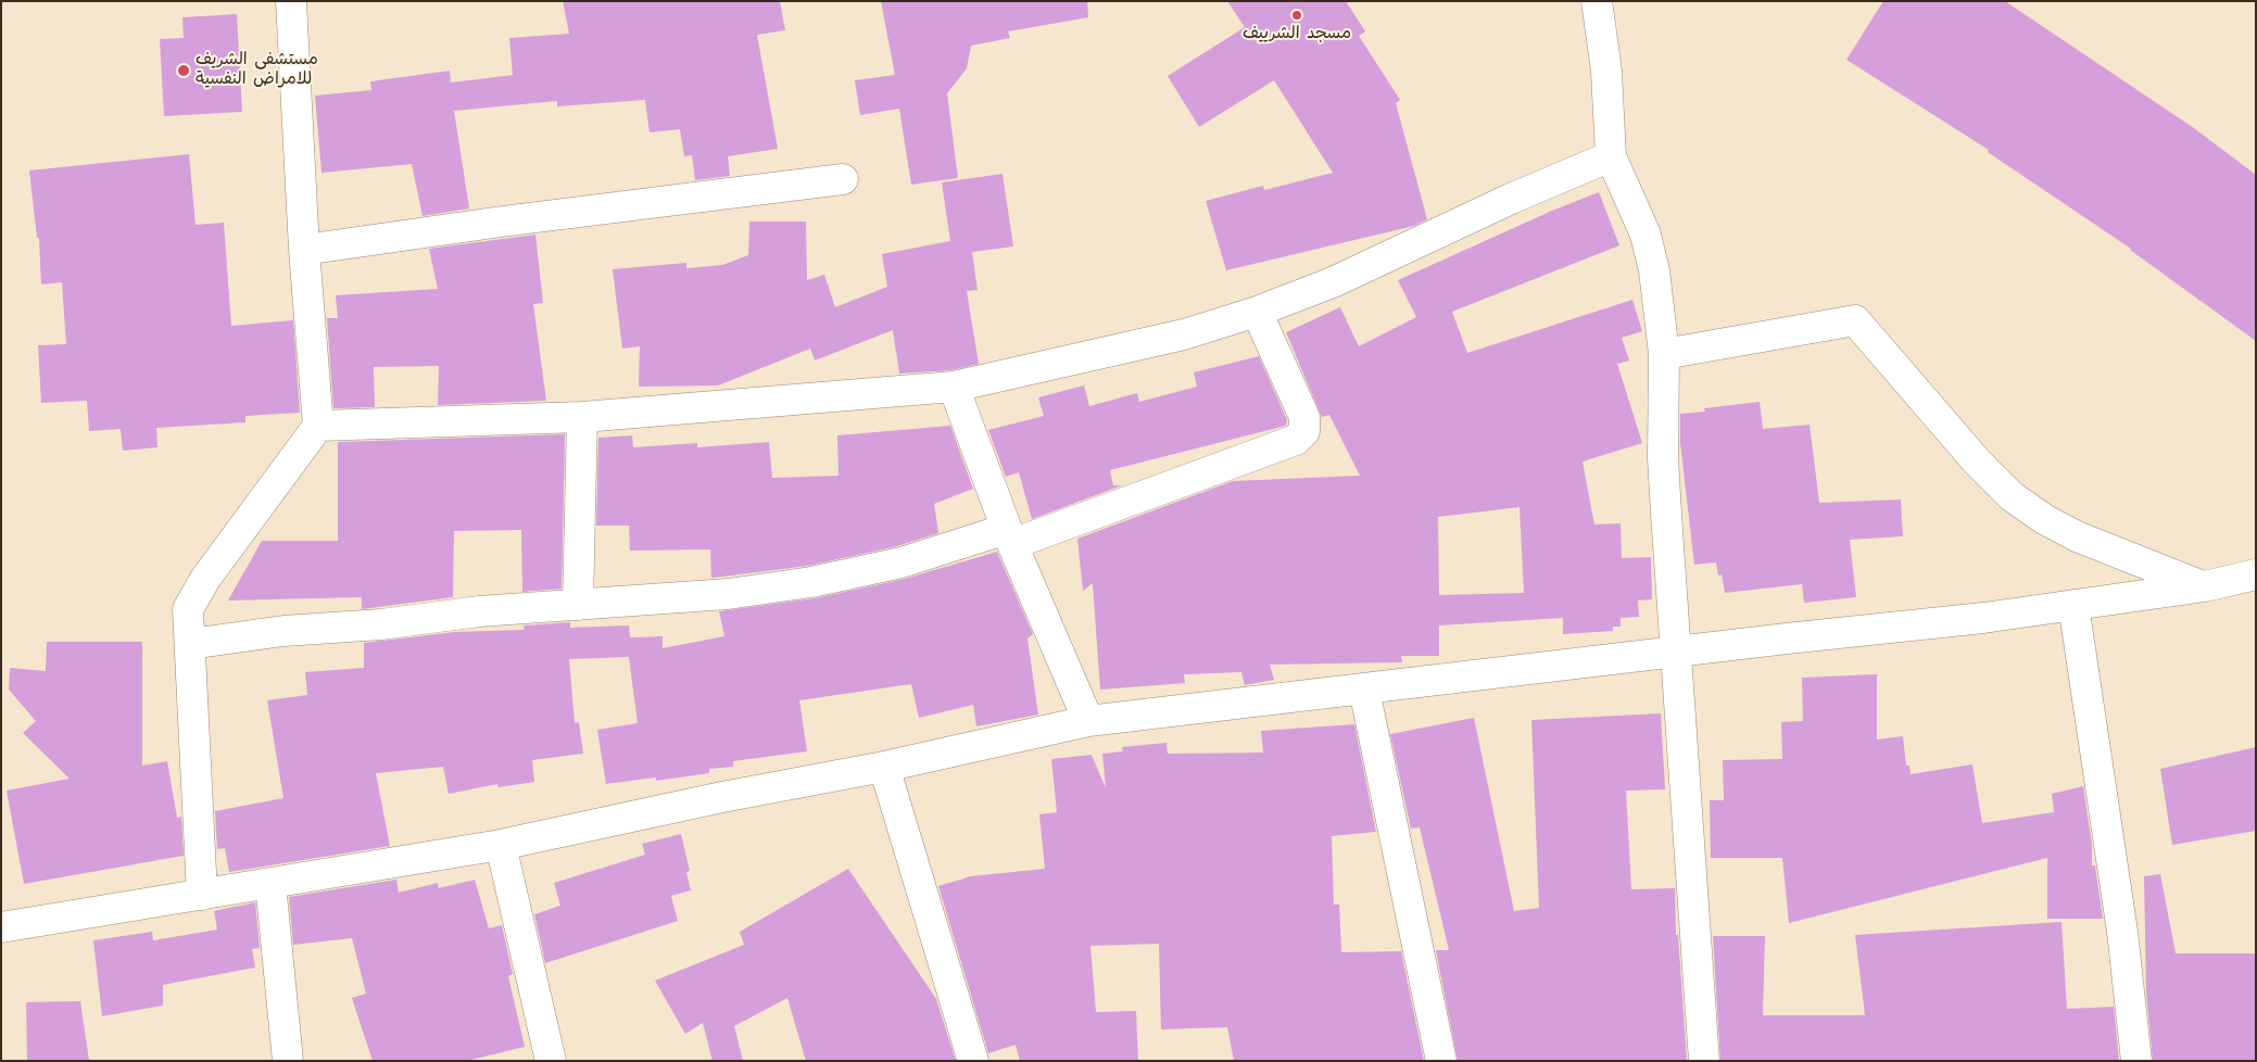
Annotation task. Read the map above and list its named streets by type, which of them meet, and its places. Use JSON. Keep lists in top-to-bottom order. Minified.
{"places":["مسجد الشرييف","مستشفى الشريف للامراض النفسية"]}
